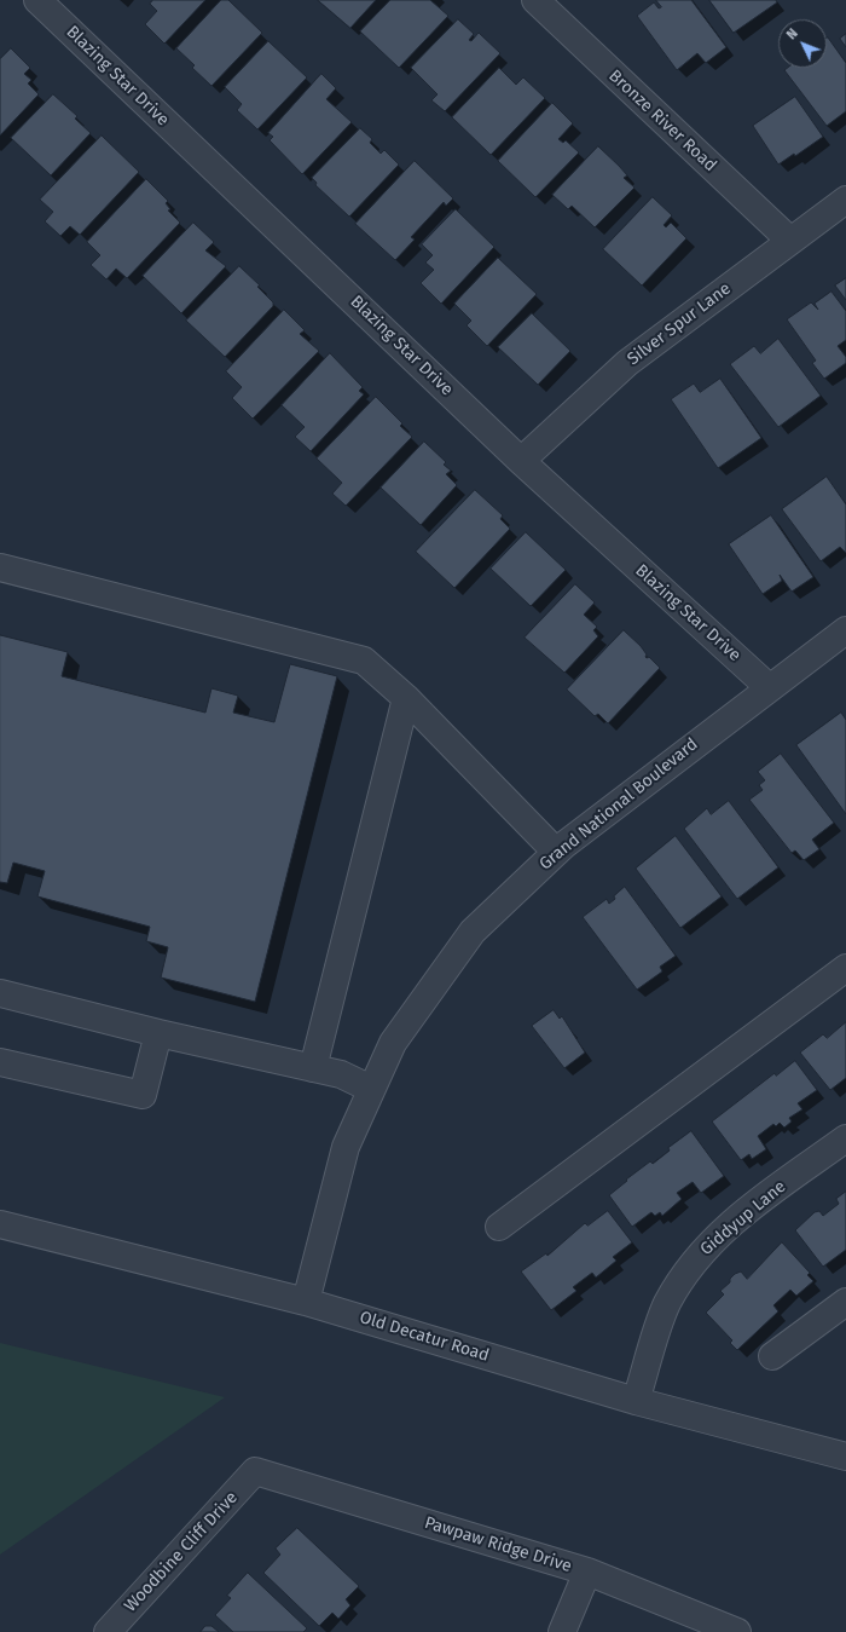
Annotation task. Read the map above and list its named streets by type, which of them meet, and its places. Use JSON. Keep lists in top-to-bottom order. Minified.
{"streets":{"street":["Blazing Star Drive","Bronze River Road","Silver Spur Lane","Grand National Boulevard","Giddyup Lane","Old Decatur Road","Pawpaw Ridge Drive","Woodbine Cliff Drive"]},"crossings":[["Blazing Star Drive","Silver Spur Lane"],["Blazing Star Drive","Grand National Boulevard"],["Bronze River Road","Silver Spur Lane"],["Grand National Boulevard","Old Decatur Road"],["Giddyup Lane","Old Decatur Road"],["Pawpaw Ridge Drive","Woodbine Cliff Drive"]],"north":"top left"}
